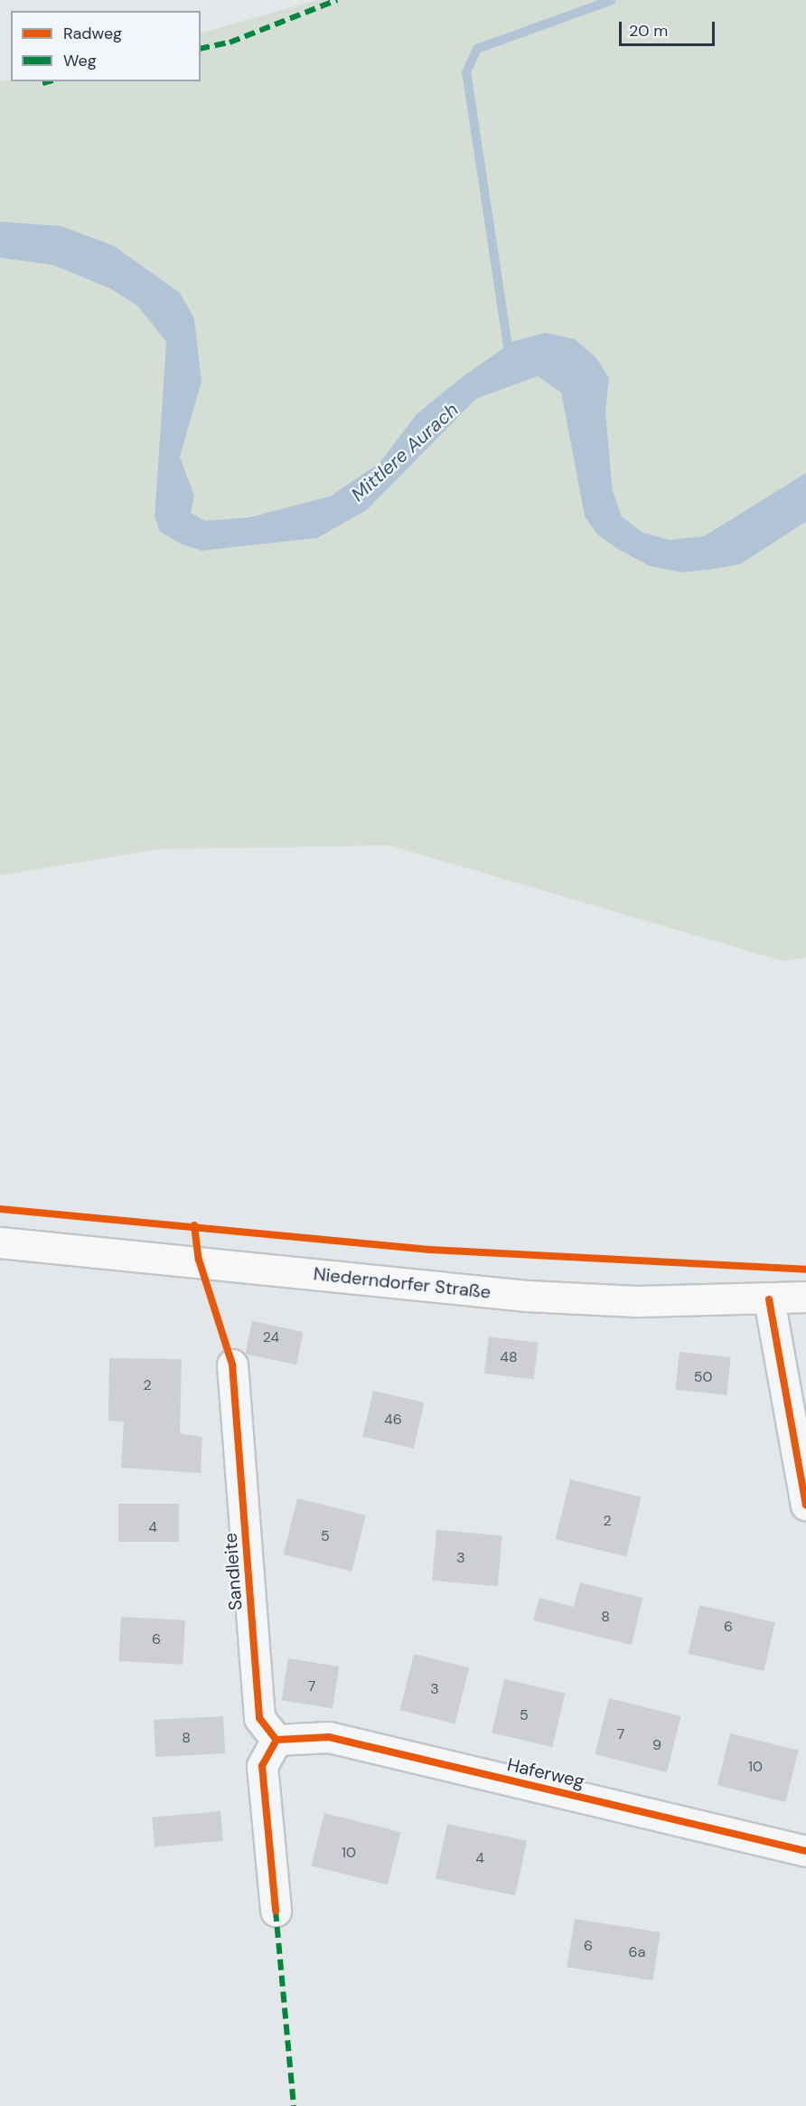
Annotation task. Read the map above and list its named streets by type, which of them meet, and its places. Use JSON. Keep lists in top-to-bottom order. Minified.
{"streets":{"main road":["Niederndorfer Straße"],"street":["Sandleite","Haferweg"]},"crossings":[["Sandleite","Haferweg"]],"water":["Mittlere Aurach"],"house_numbers":["24","48","50","2","46","2","4","5","3","8","6","6","7","3","5","7","8","9","10","10","4","6","6a"],"legend":["Radweg","Weg"],"scale_bar":"20 m"}
